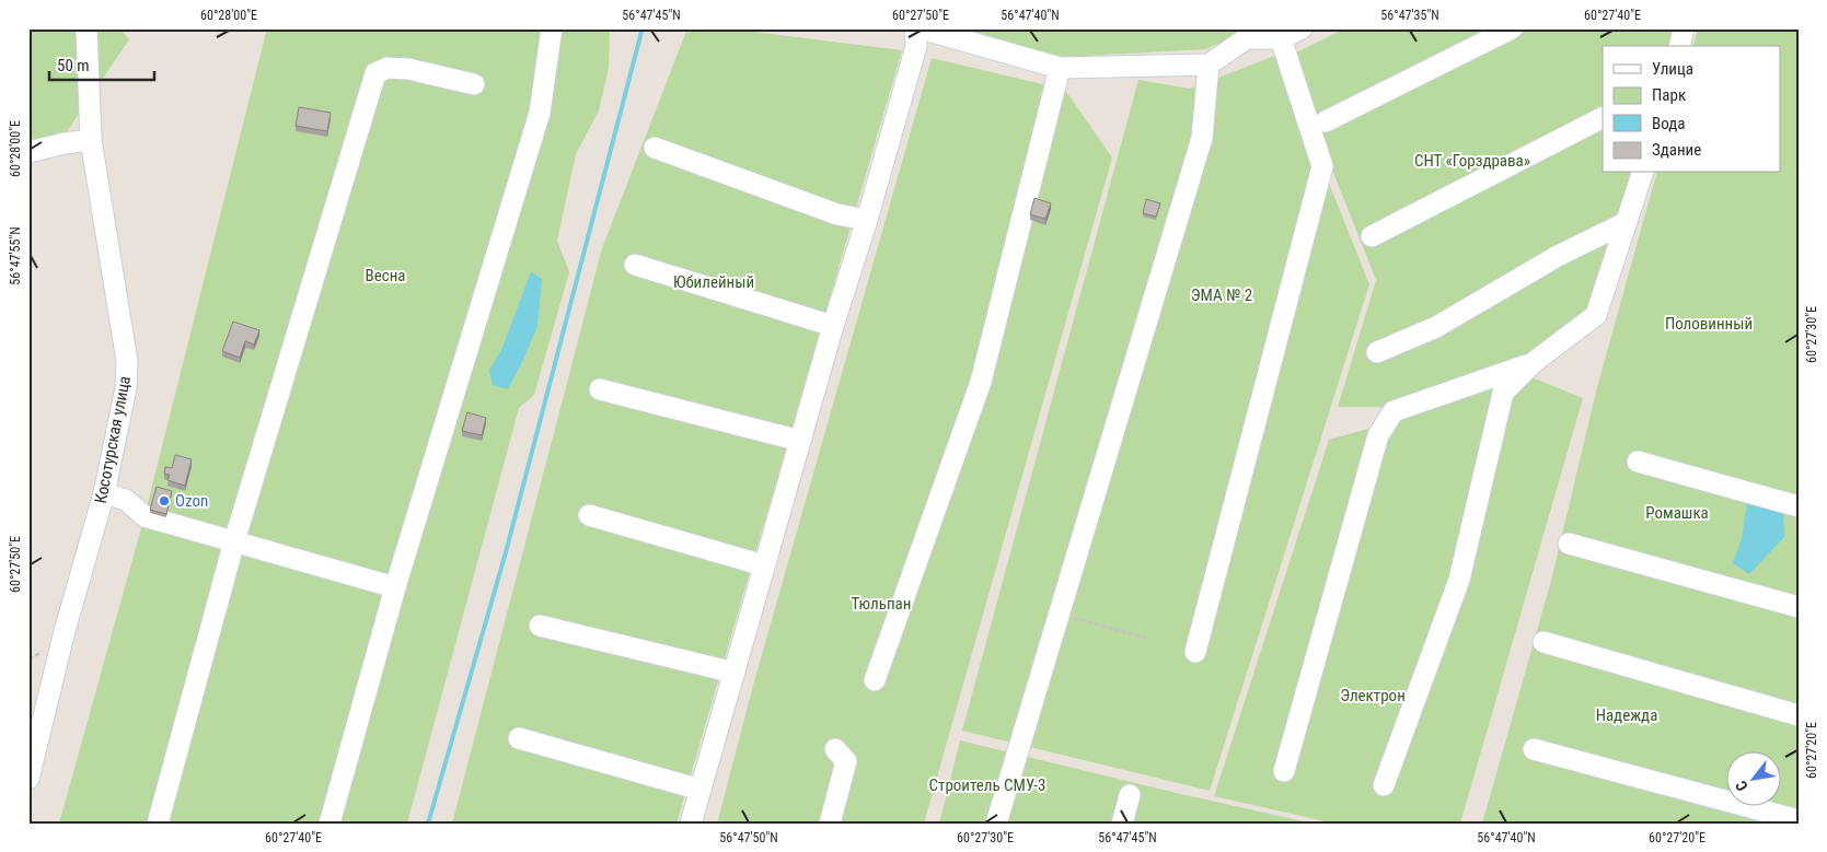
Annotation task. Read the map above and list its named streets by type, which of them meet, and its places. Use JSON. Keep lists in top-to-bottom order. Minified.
{"streets":{"street":["Косотурская улица"]},"parks":["СНТ «Горздрава»","Весна","Юбилейный","ЭМА № 2","Половинный","Ромашка","Тюльпан","Электрон","Надежда","Строитель СМУ-3"],"places":["Ozon"],"legend":["Улица","Парк","Вода","Здание"],"scale_bar":"50 m","north":"bottom left","coordinates":["60°28'00\"E","56°47'45\"N","60°27'50\"E","56°47'40\"N","56°47'35\"N","60°27'40\"E","56°47'55\"N","60°27'30\"E","60°27'20\"E","56°47'50\"N"]}
